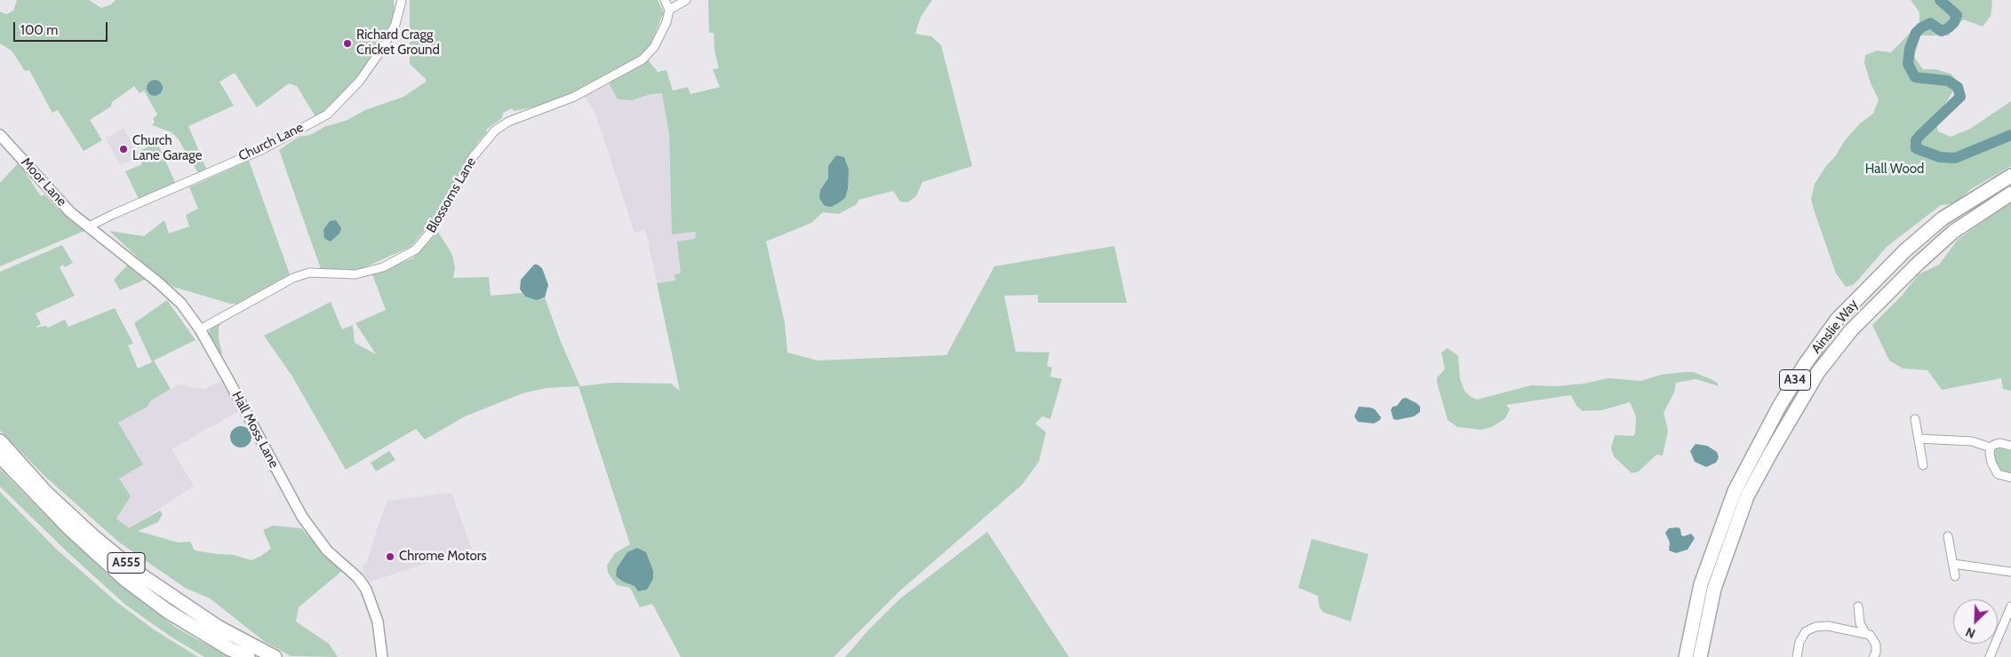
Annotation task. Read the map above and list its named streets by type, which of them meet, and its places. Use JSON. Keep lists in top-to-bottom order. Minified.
{"streets":{"highway":["Ainslie Way","A34","A555"],"street":["Church Lane","Moor Lane","Blossoms Lane","Hall Moss Lane"]},"crossings":[["Church Lane","Moor Lane"],["Church Lane","Hall Moss Lane"],["Moor Lane","Hall Moss Lane"],["Blossoms Lane","Hall Moss Lane"]],"parks":["Hall Wood"],"places":["Richard Cragg Cricket Ground","Church Lane Garage","Chrome Motors"],"scale_bar":"100 m","north":"bottom left"}
